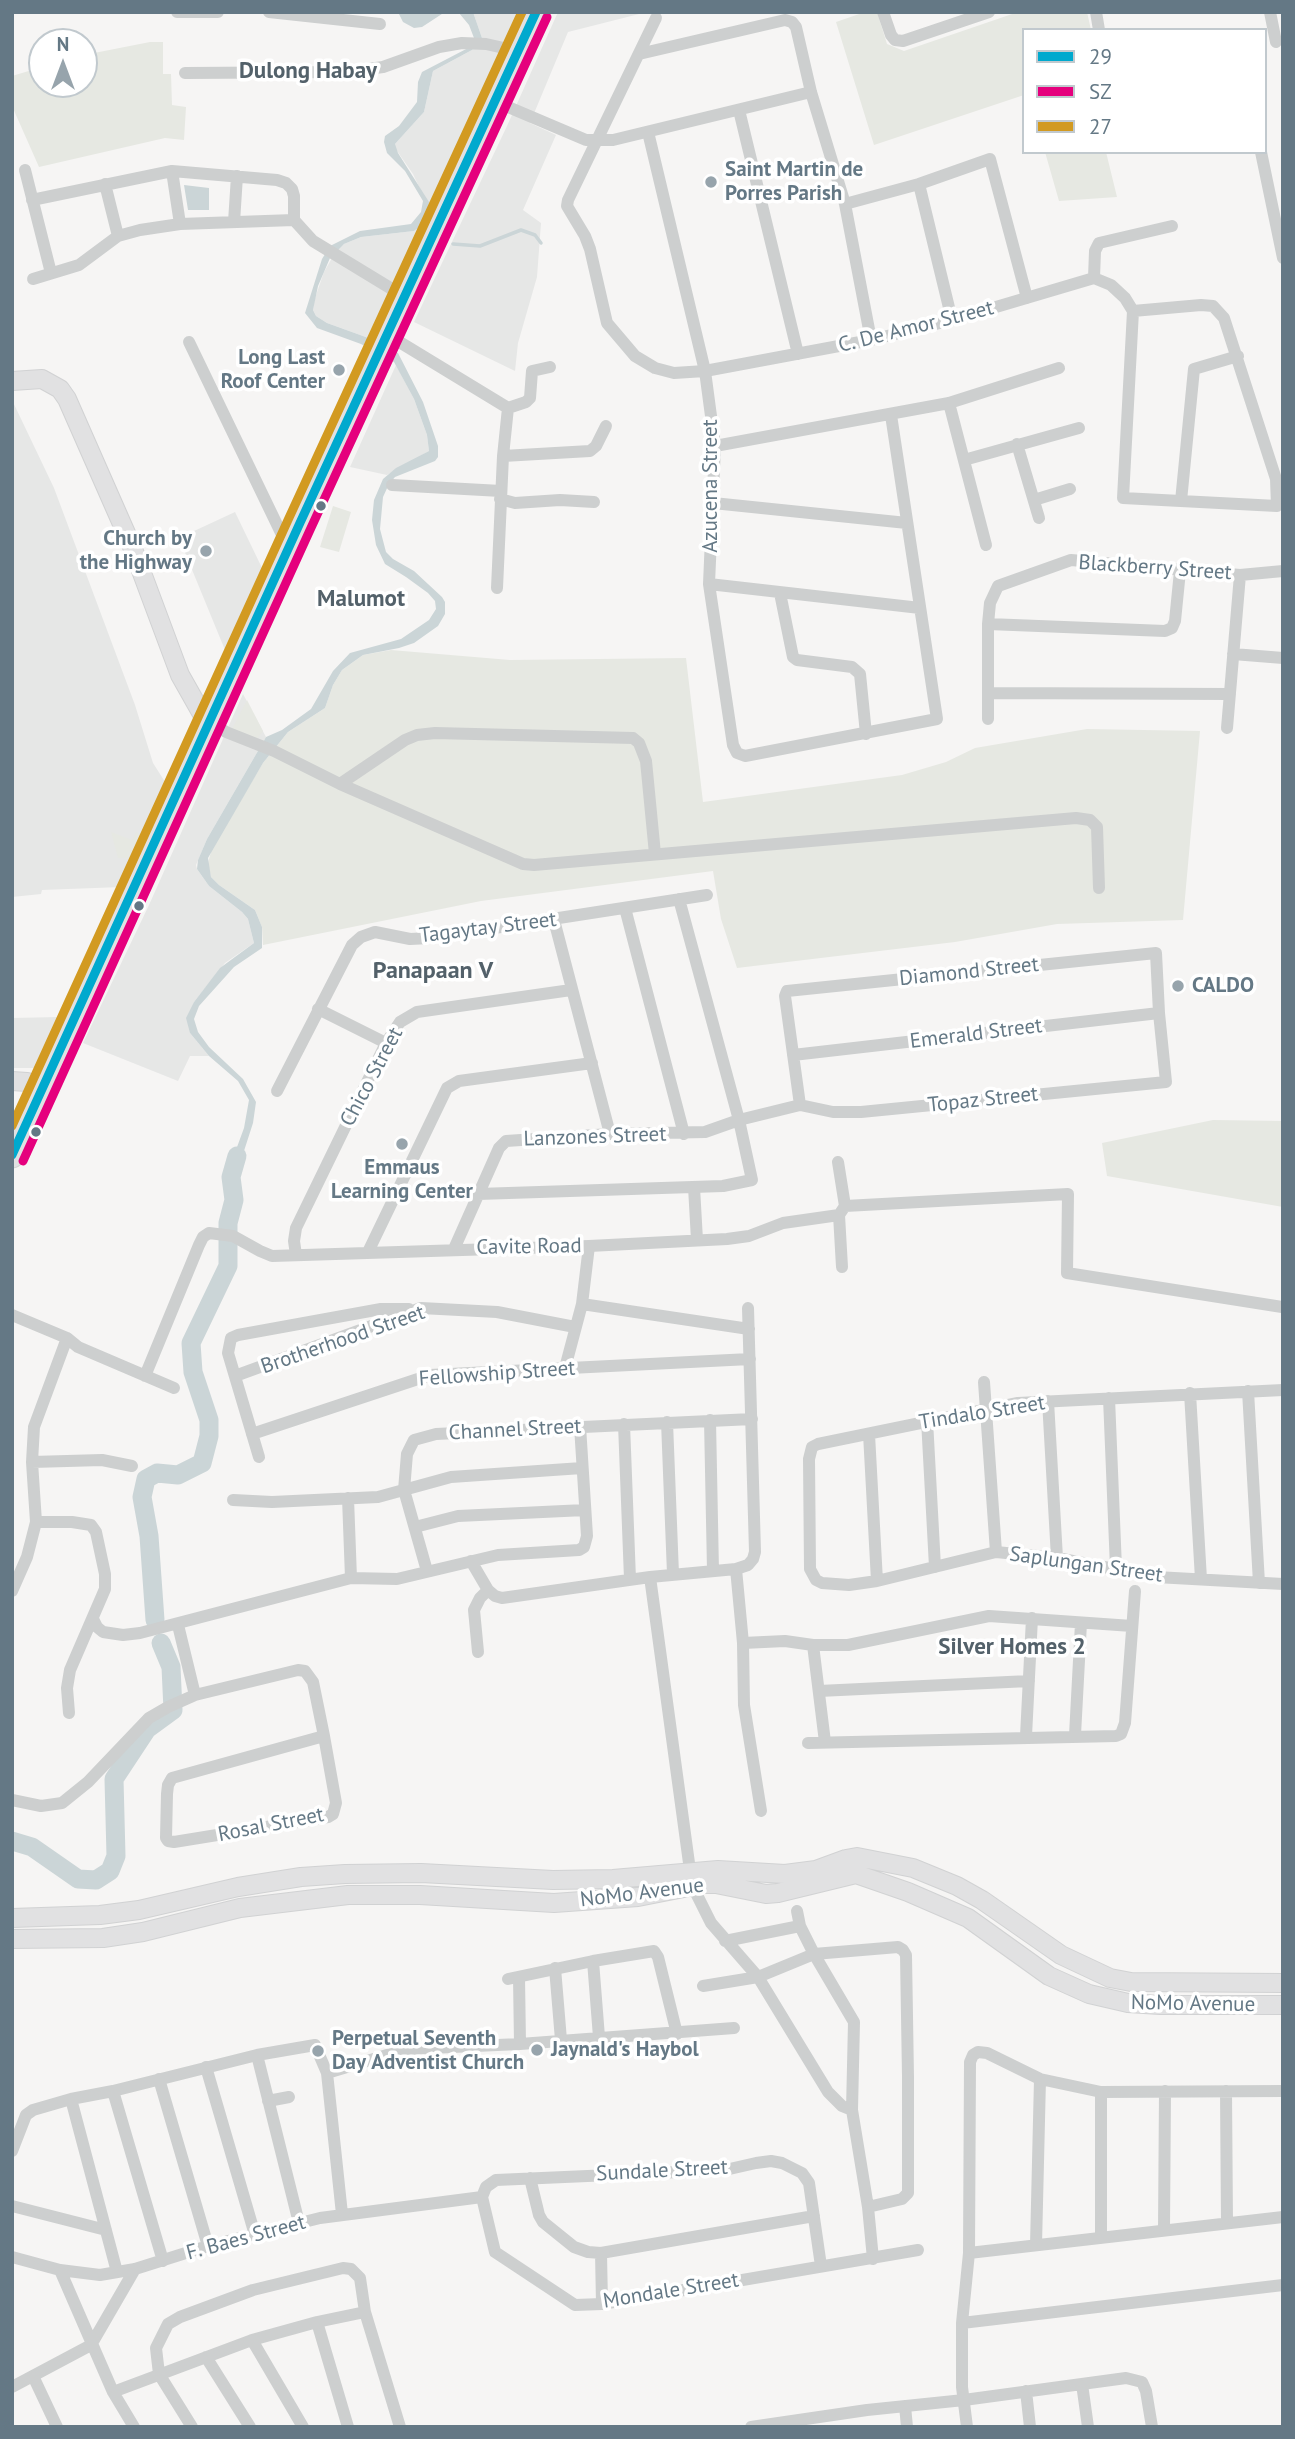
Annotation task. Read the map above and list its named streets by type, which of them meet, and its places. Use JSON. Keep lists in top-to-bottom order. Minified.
{"streets":{"main road":["NoMo Avenue"],"street":["C. De Amor Street","Azucena Street","Blackberry Street","Tagaytay Street","Diamond Street","Emerald Street","Chico Street","Topaz Street","Lanzones Street","Cavite Road","Brotherhood Street","Fellowship Street","Tindalo Street","Channel Street","Saplungan Street","Rosal Street","Sundale Street","F. Baes Street","Mondale Street"]},"crossings":[["C. De Amor Street","Azucena Street"],["Diamond Street","Emerald Street"],["Diamond Street","Topaz Street"],["Emerald Street","Topaz Street"],["Chico Street","Cavite Road"],["Topaz Street","Lanzones Street"],["Lanzones Street","Cavite Road"],["Tindalo Street","Saplungan Street"],["Sundale Street","F. Baes Street"],["Sundale Street","Mondale Street"],["F. Baes Street","Mondale Street"]],"districts":["Dulong Habay","Malumot","Panapaan V","Silver Homes 2"],"places":["Saint Martin de Porres Parish","Long Last Roof Center","Church by the Highway","CALDO","Emmaus Learning Center","Jaynald's Haybol","Perpetual Seventh Day Adventist Church"],"lines":["transit line 29","transit line 27","transit line SZ"],"legend":["29","SZ","27"],"north":"top"}
